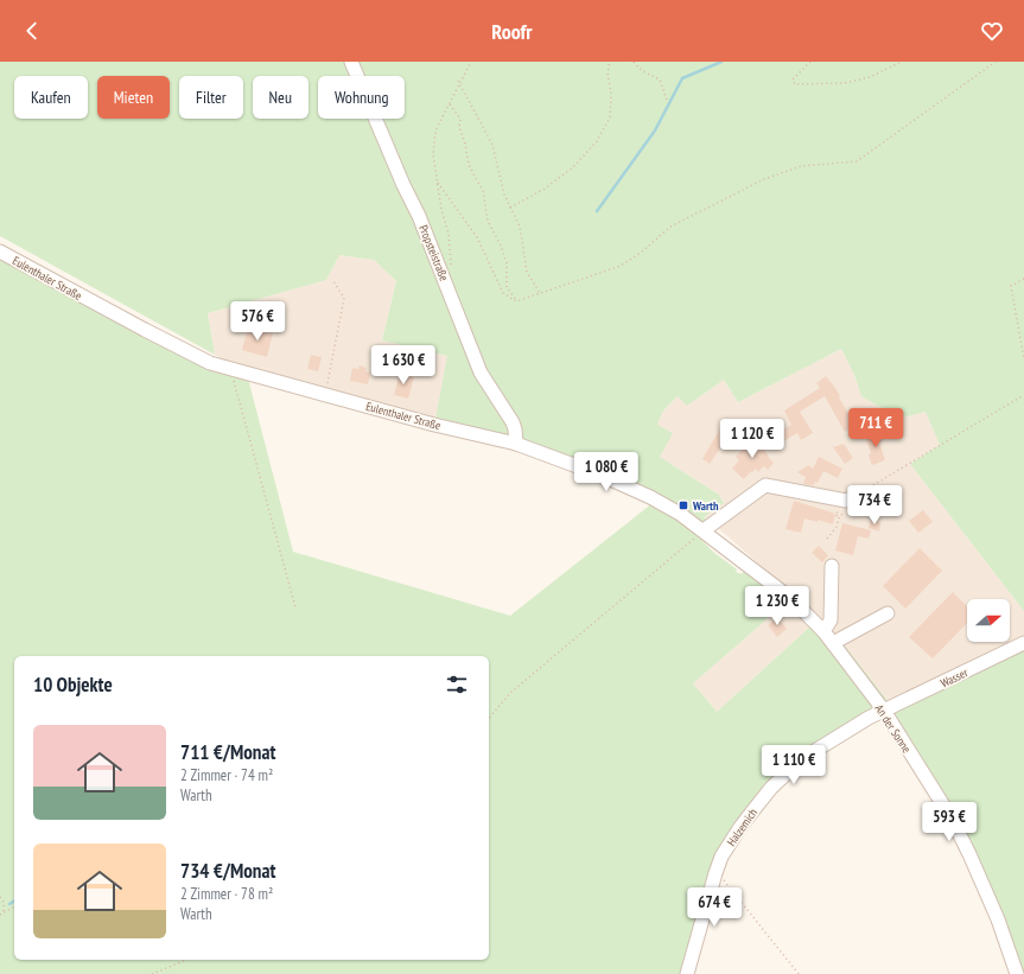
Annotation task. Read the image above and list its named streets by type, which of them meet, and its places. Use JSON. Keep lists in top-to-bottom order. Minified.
{"streets":{"street":["Propsteistraße","Eulenthaler Straße","Wasser","An der Sonne","Halzemich"]},"crossings":[["Propsteistraße","Eulenthaler Straße"],["Eulenthaler Straße","An der Sonne"],["Wasser","An der Sonne"],["Wasser","Halzemich"],["An der Sonne","Halzemich"]],"places":{"transit":["Warth"]},"north":"right","page":{"header":"Roofr","chip":["Kaufen","Mieten","Filter","Neu","Wohnung"],"price":["576 €","1 630 €","711 €","1 120 €","1 080 €","734 €","1 230 €","1 110 €","593 €","674 €"],"heading":"10 Objekte","list":[{"name":"711 €/Monat","note":"2 Zimmer · 74 m² · Warth"},{"name":"734 €/Monat","note":"2 Zimmer · 78 m² · Warth"}]}}
